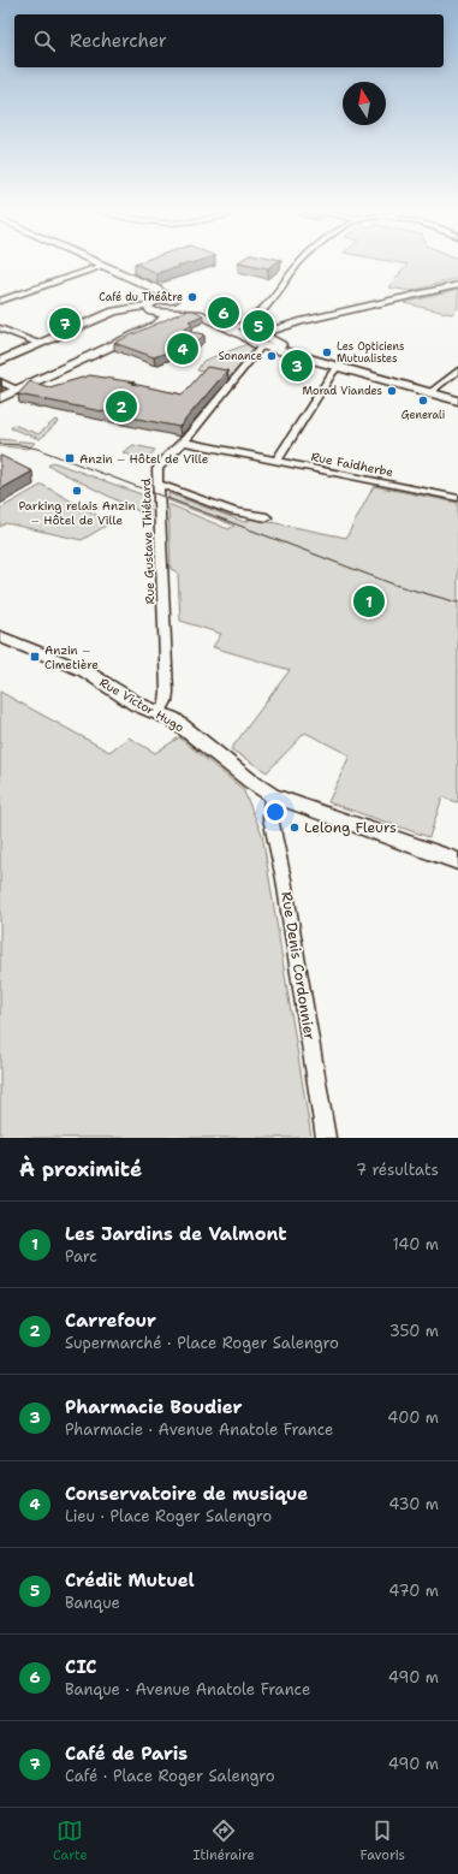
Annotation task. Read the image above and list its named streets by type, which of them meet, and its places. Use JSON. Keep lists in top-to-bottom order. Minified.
{"streets":{"main road":["Rue Victor Hugo"],"street":["Rue Faidherbe","Rue Gustave Thiétard","Rue Denis Cordonnier"]},"crossings":[["Rue Faidherbe","Rue Gustave Thiétard"],["Rue Gustave Thiétard","Rue Victor Hugo"],["Rue Victor Hugo","Rue Denis Cordonnier"]],"places":{"other":["Café du Théâtre","Les Opticiens Mutualistes","Sonance","Morad Viandes","Generali","Parking relais Anzin – Hôtel de Ville","Lelong Fleurs"],"transit":["Anzin – Hôtel de Ville","Anzin – Cimetière"]},"north":"top","page":{"search":"Rechercher","pins":["6","7","5","4","3","2","1"],"heading":["À proximité","7 résultats"],"list":[{"mark":"1","name":"Les Jardins de Valmont","note":"Parc","value":"140 m"},{"mark":"2","name":"Carrefour","note":"Supermarché · Place Roger Salengro","value":"350 m"},{"mark":"3","name":"Pharmacie Boudier","note":"Pharmacie · Avenue Anatole France","value":"400 m"},{"mark":"4","name":"Conservatoire de musique","note":"Lieu · Place Roger Salengro","value":"430 m"},{"mark":"5","name":"Crédit Mutuel","note":"Banque","value":"470 m"},{"mark":"6","name":"CIC","note":"Banque · Avenue Anatole France","value":"490 m"},{"mark":"7","name":"Café de Paris","note":"Café · Place Roger Salengro","value":"490 m"}],"nav":["Carte","Itinéraire","Favoris"]}}
